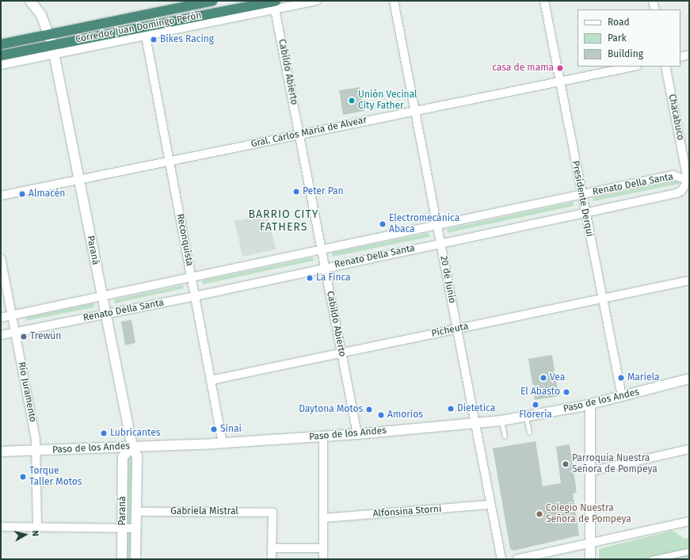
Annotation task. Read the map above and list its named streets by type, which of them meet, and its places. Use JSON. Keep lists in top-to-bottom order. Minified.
{"streets":{"highway":["Corredor Juan Domingo Perón"],"street":["Cabildo Abierto","Chacabuco","Gral. Carlos María de Alvear","Renato Della Santa","Presidente Derqui","Reconquista","Paraná","20 de Junio","Picheuta","Río Juramento","Paso de los Andes","Gabriela Mistral","Alfonsina Storni"]},"crossings":[["Corredor Juan Domingo Perón","Cabildo Abierto"],["Corredor Juan Domingo Perón","Paraná"],["Cabildo Abierto","Gral. Carlos María de Alvear"],["Cabildo Abierto","Renato Della Santa"],["Cabildo Abierto","Picheuta"],["Cabildo Abierto","Paso de los Andes"],["Chacabuco","Renato Della Santa"],["Gral. Carlos María de Alvear","Presidente Derqui"],["Gral. Carlos María de Alvear","Reconquista"],["Gral. Carlos María de Alvear","Paraná"],["Gral. Carlos María de Alvear","20 de Junio"],["Renato Della Santa","Presidente Derqui"],["Renato Della Santa","Reconquista"],["Renato Della Santa","Paraná"],["Renato Della Santa","20 de Junio"],["Renato Della Santa","Río Juramento"],["Presidente Derqui","Picheuta"],["Presidente Derqui","Paso de los Andes"],["Reconquista","Picheuta"],["Reconquista","Paso de los Andes"],["Paraná","Paso de los Andes"],["Paraná","Gabriela Mistral"],["20 de Junio","Picheuta"],["20 de Junio","Paso de los Andes"],["20 de Junio","Alfonsina Storni"],["Río Juramento","Paso de los Andes"]],"districts":["BARRIO CITY FATHERS"],"places":["Bikes Racing","casa de mama","Unión Vecinal City Father","Peter Pan","Almacén","Electromecánica Abaca","La Finca","Trewün","Vea","Mariela","El Abasto","Florería","Dietetica","Daytona Motos","Amorios","Sinai","Lubricantes","Parroquia Nuestra Señora de Pompeya","Torque Taller Motos","Colegio Nuestra Señora de Pompeya"],"legend":["Road","Park","Building"],"north":"right"}
